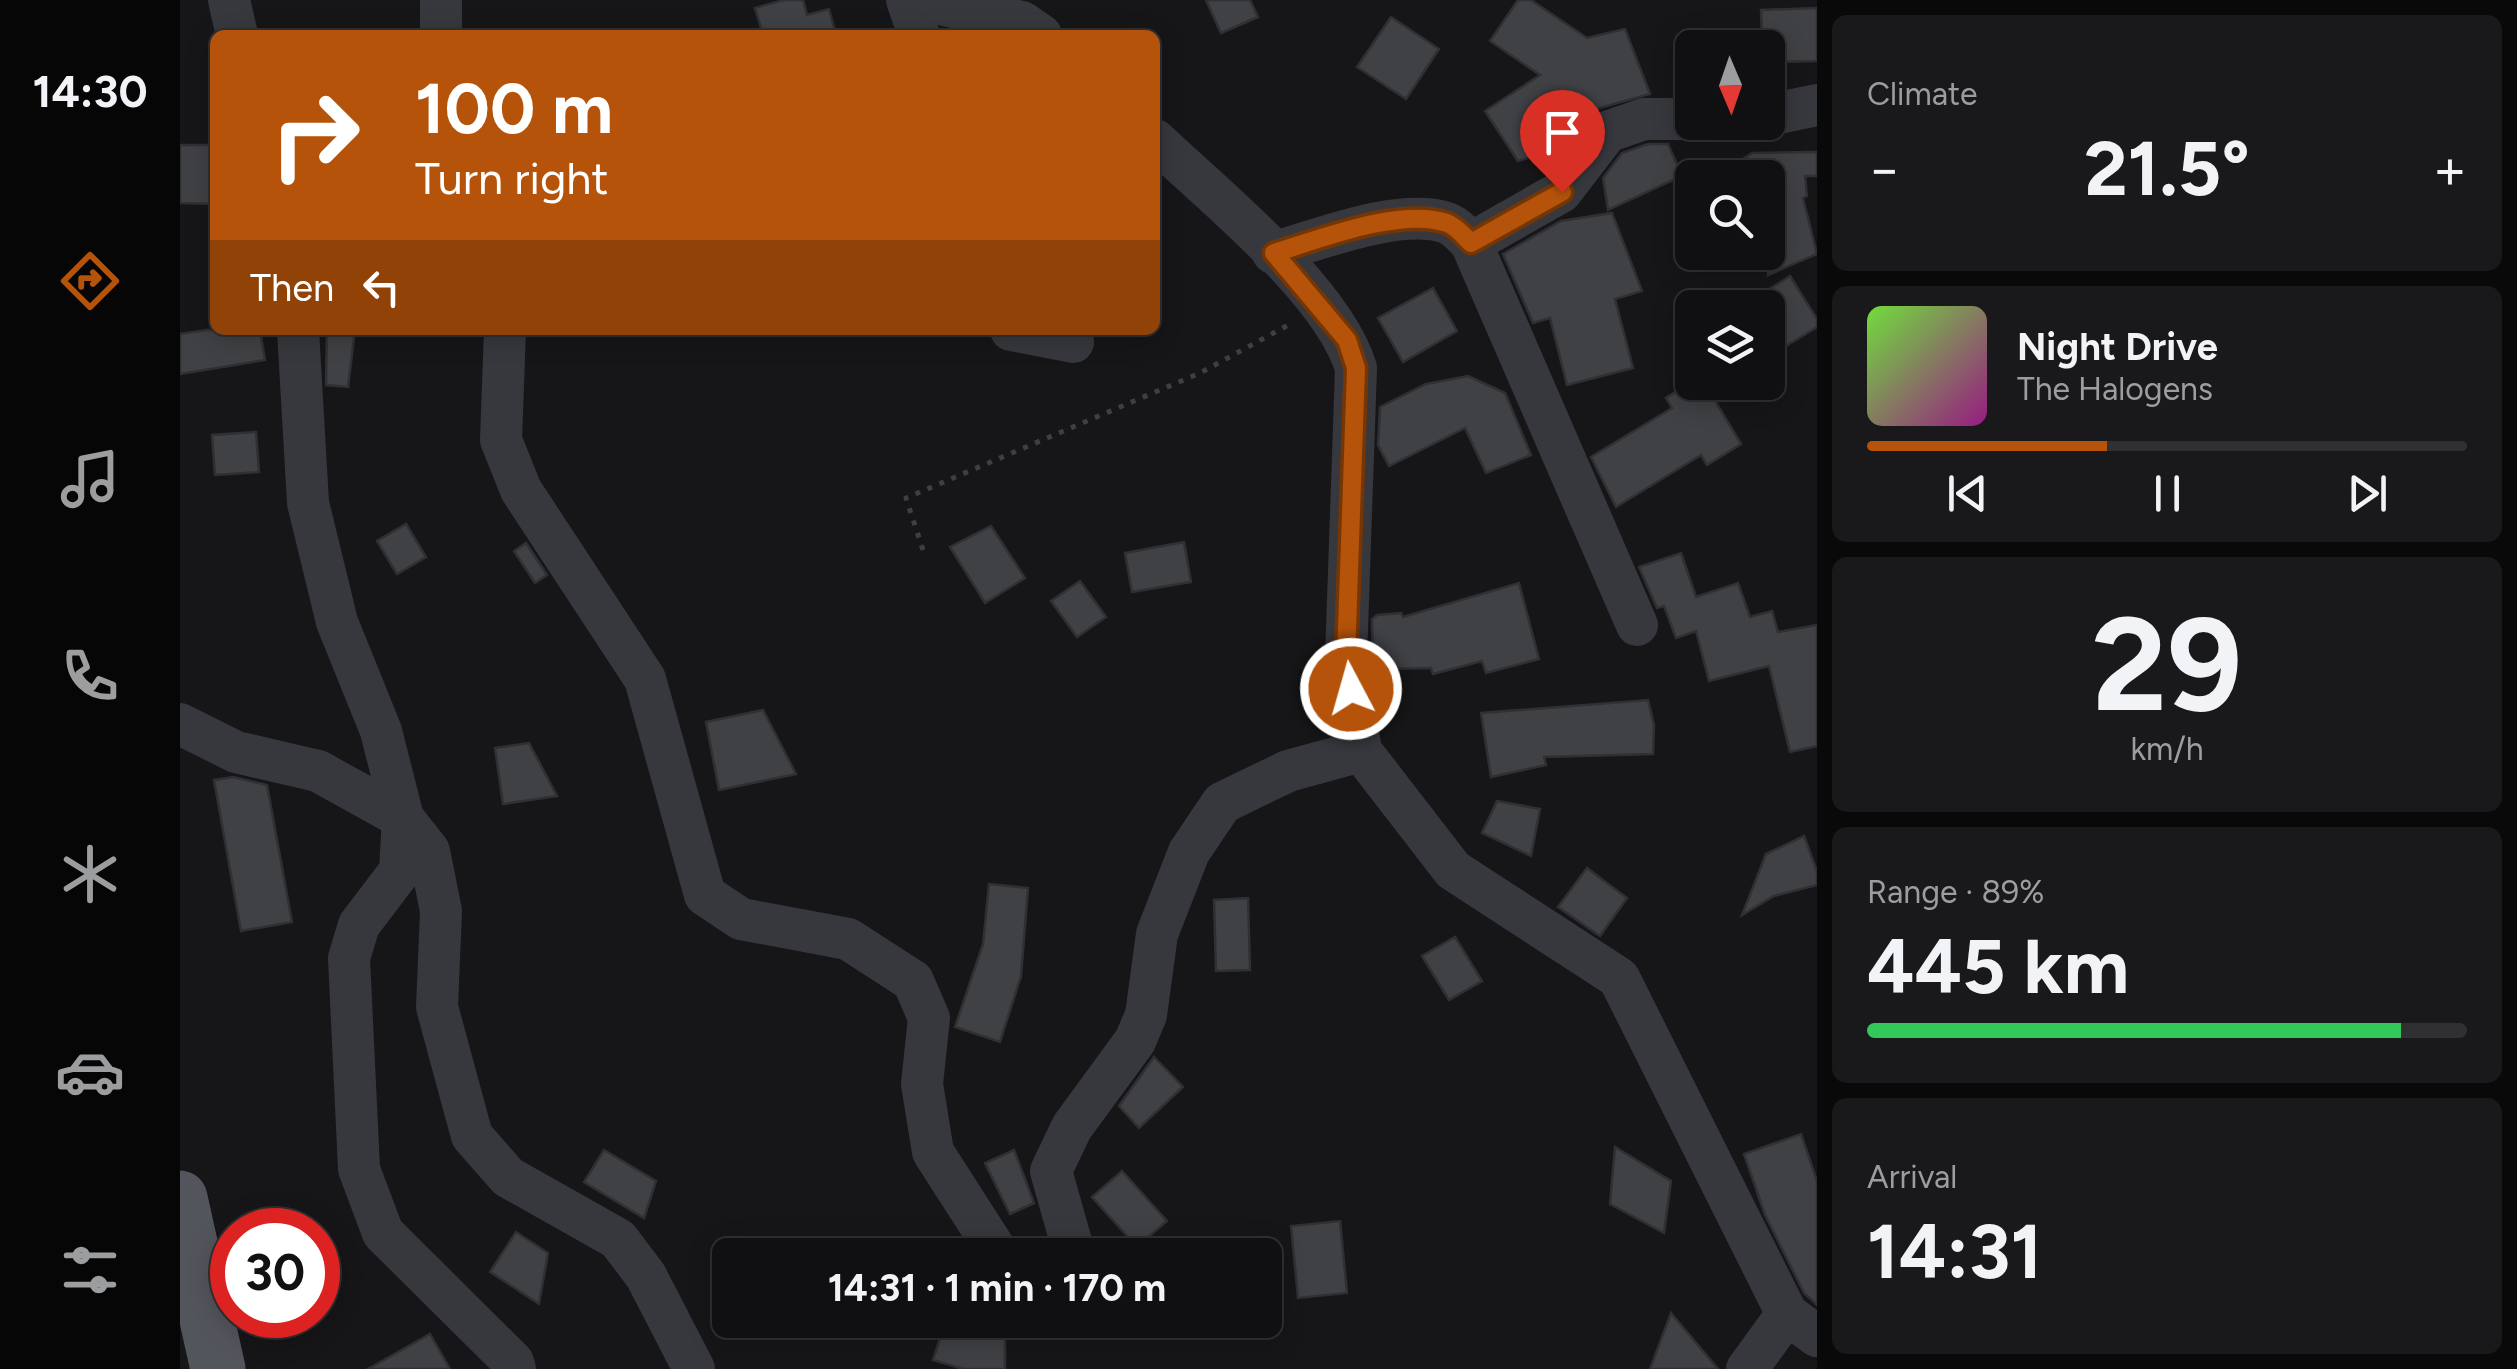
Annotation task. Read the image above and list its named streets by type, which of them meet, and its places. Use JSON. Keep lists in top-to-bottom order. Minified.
{"north":"bottom","page":{"tabs":"14:30","tile":["Climate",["29","km/h"],["Range · 89%","445 km"],["Arrival","14:31"]],"turn":["100 m","Turn right"],"heat":["−","21.5°","+"],"then":"Then","song":["Night Drive","The Halogens"],"limit":"30","trip":"14:31 · 1 min · 170 m"}}
